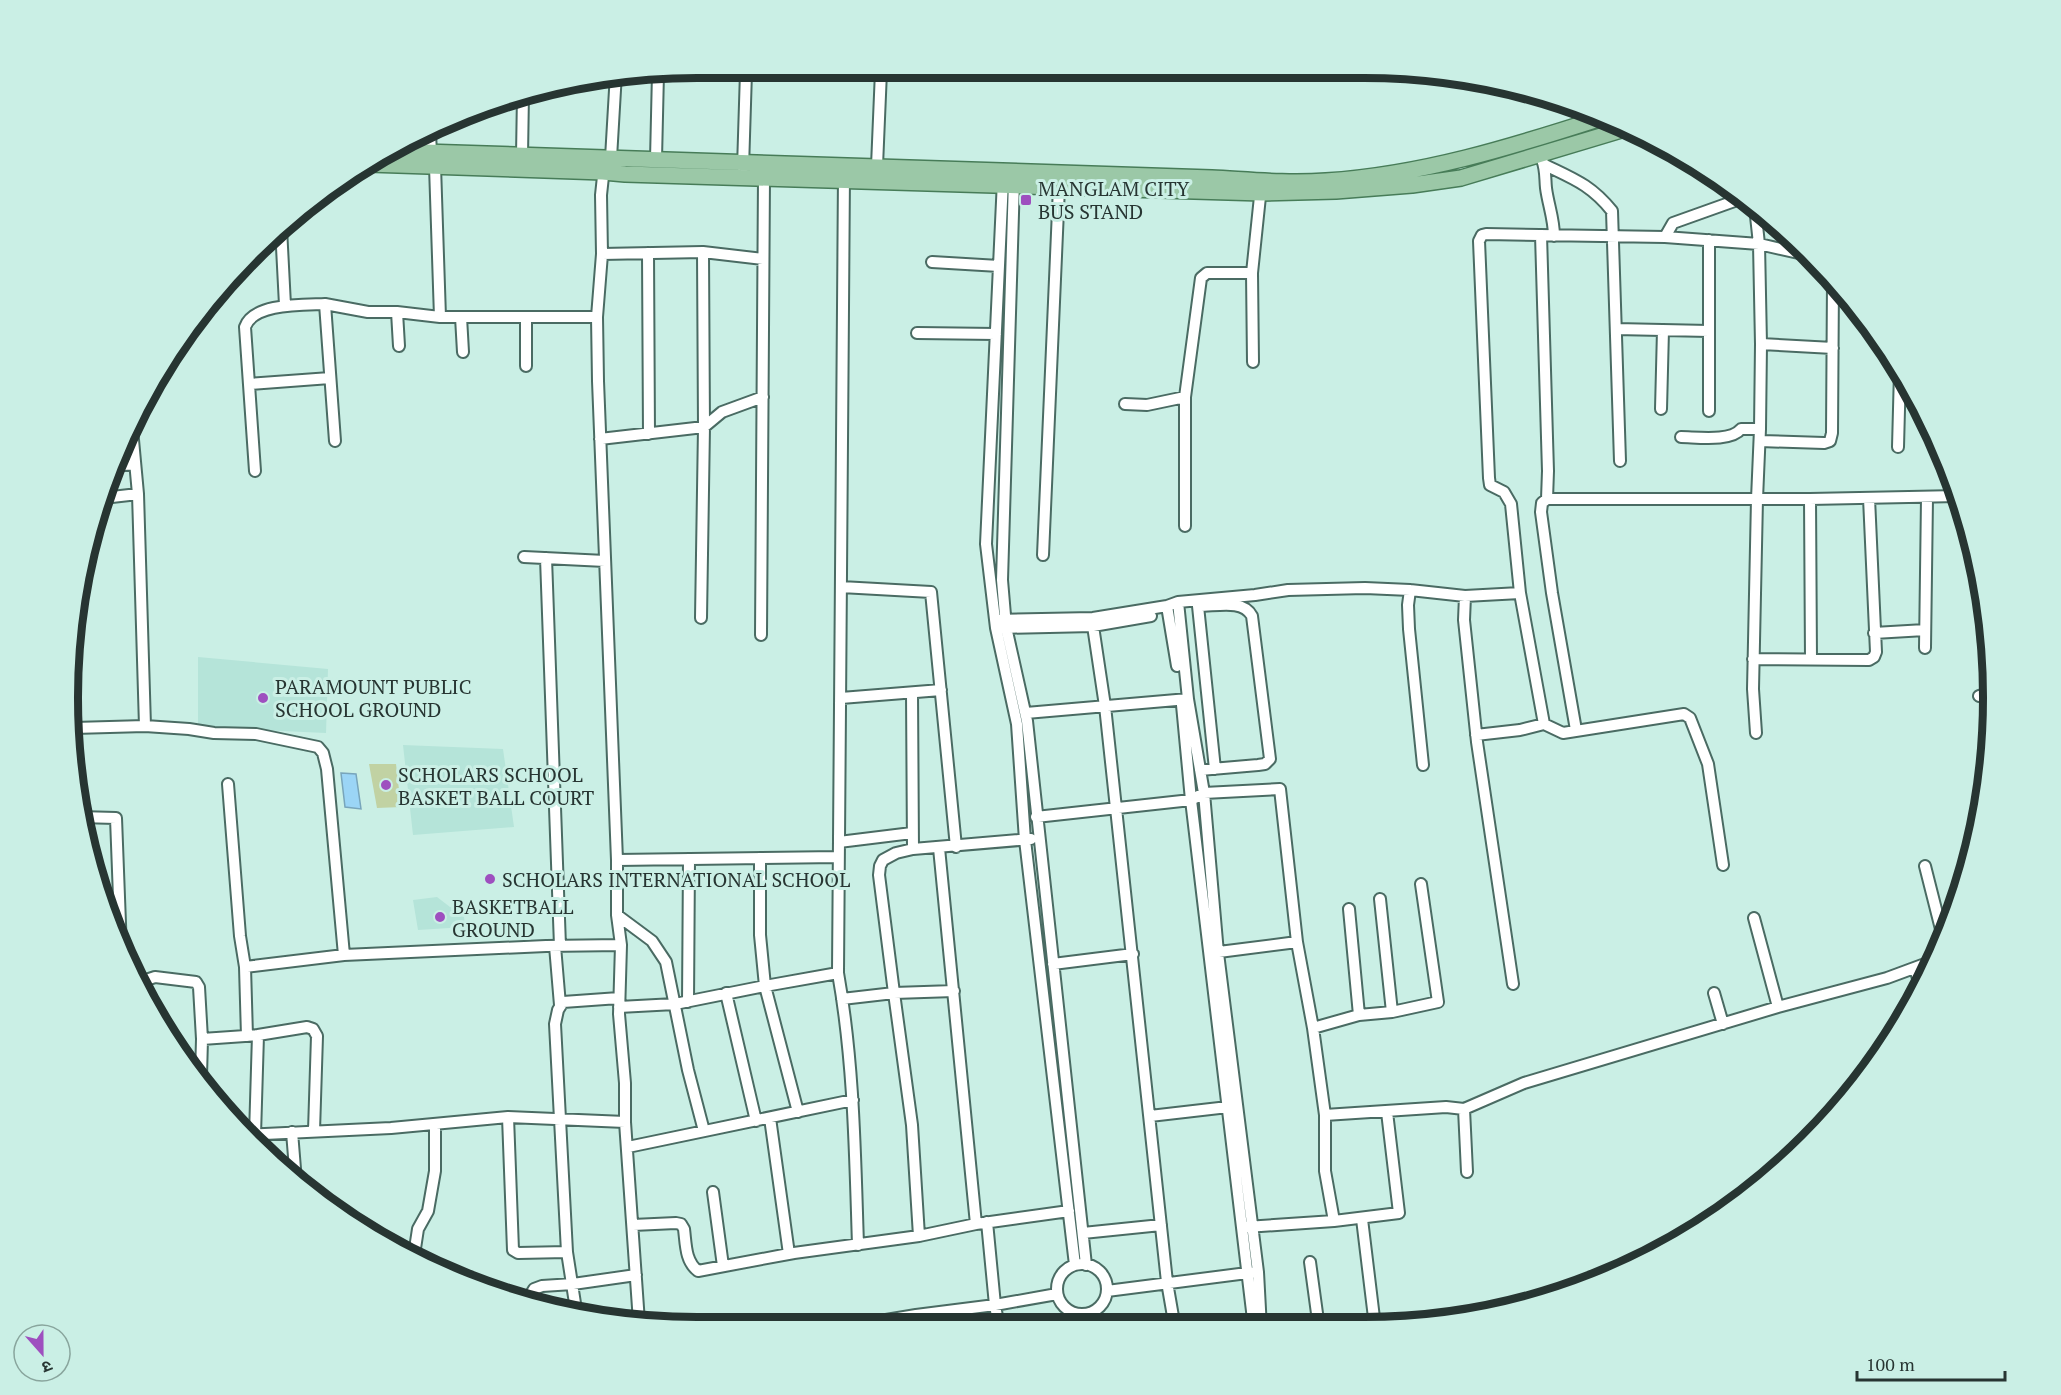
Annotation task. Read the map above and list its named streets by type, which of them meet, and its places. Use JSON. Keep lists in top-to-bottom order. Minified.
{"places":{"transit":["MANGLAM CITY BUS STAND"],"other":["PARAMOUNT PUBLIC SCHOOL GROUND","SCHOLARS SCHOOL BASKET BALL COURT","SCHOLARS INTERNATIONAL SCHOOL","BASKETBALL GROUND"]},"scale_bar":"100 m","north":"bottom"}
